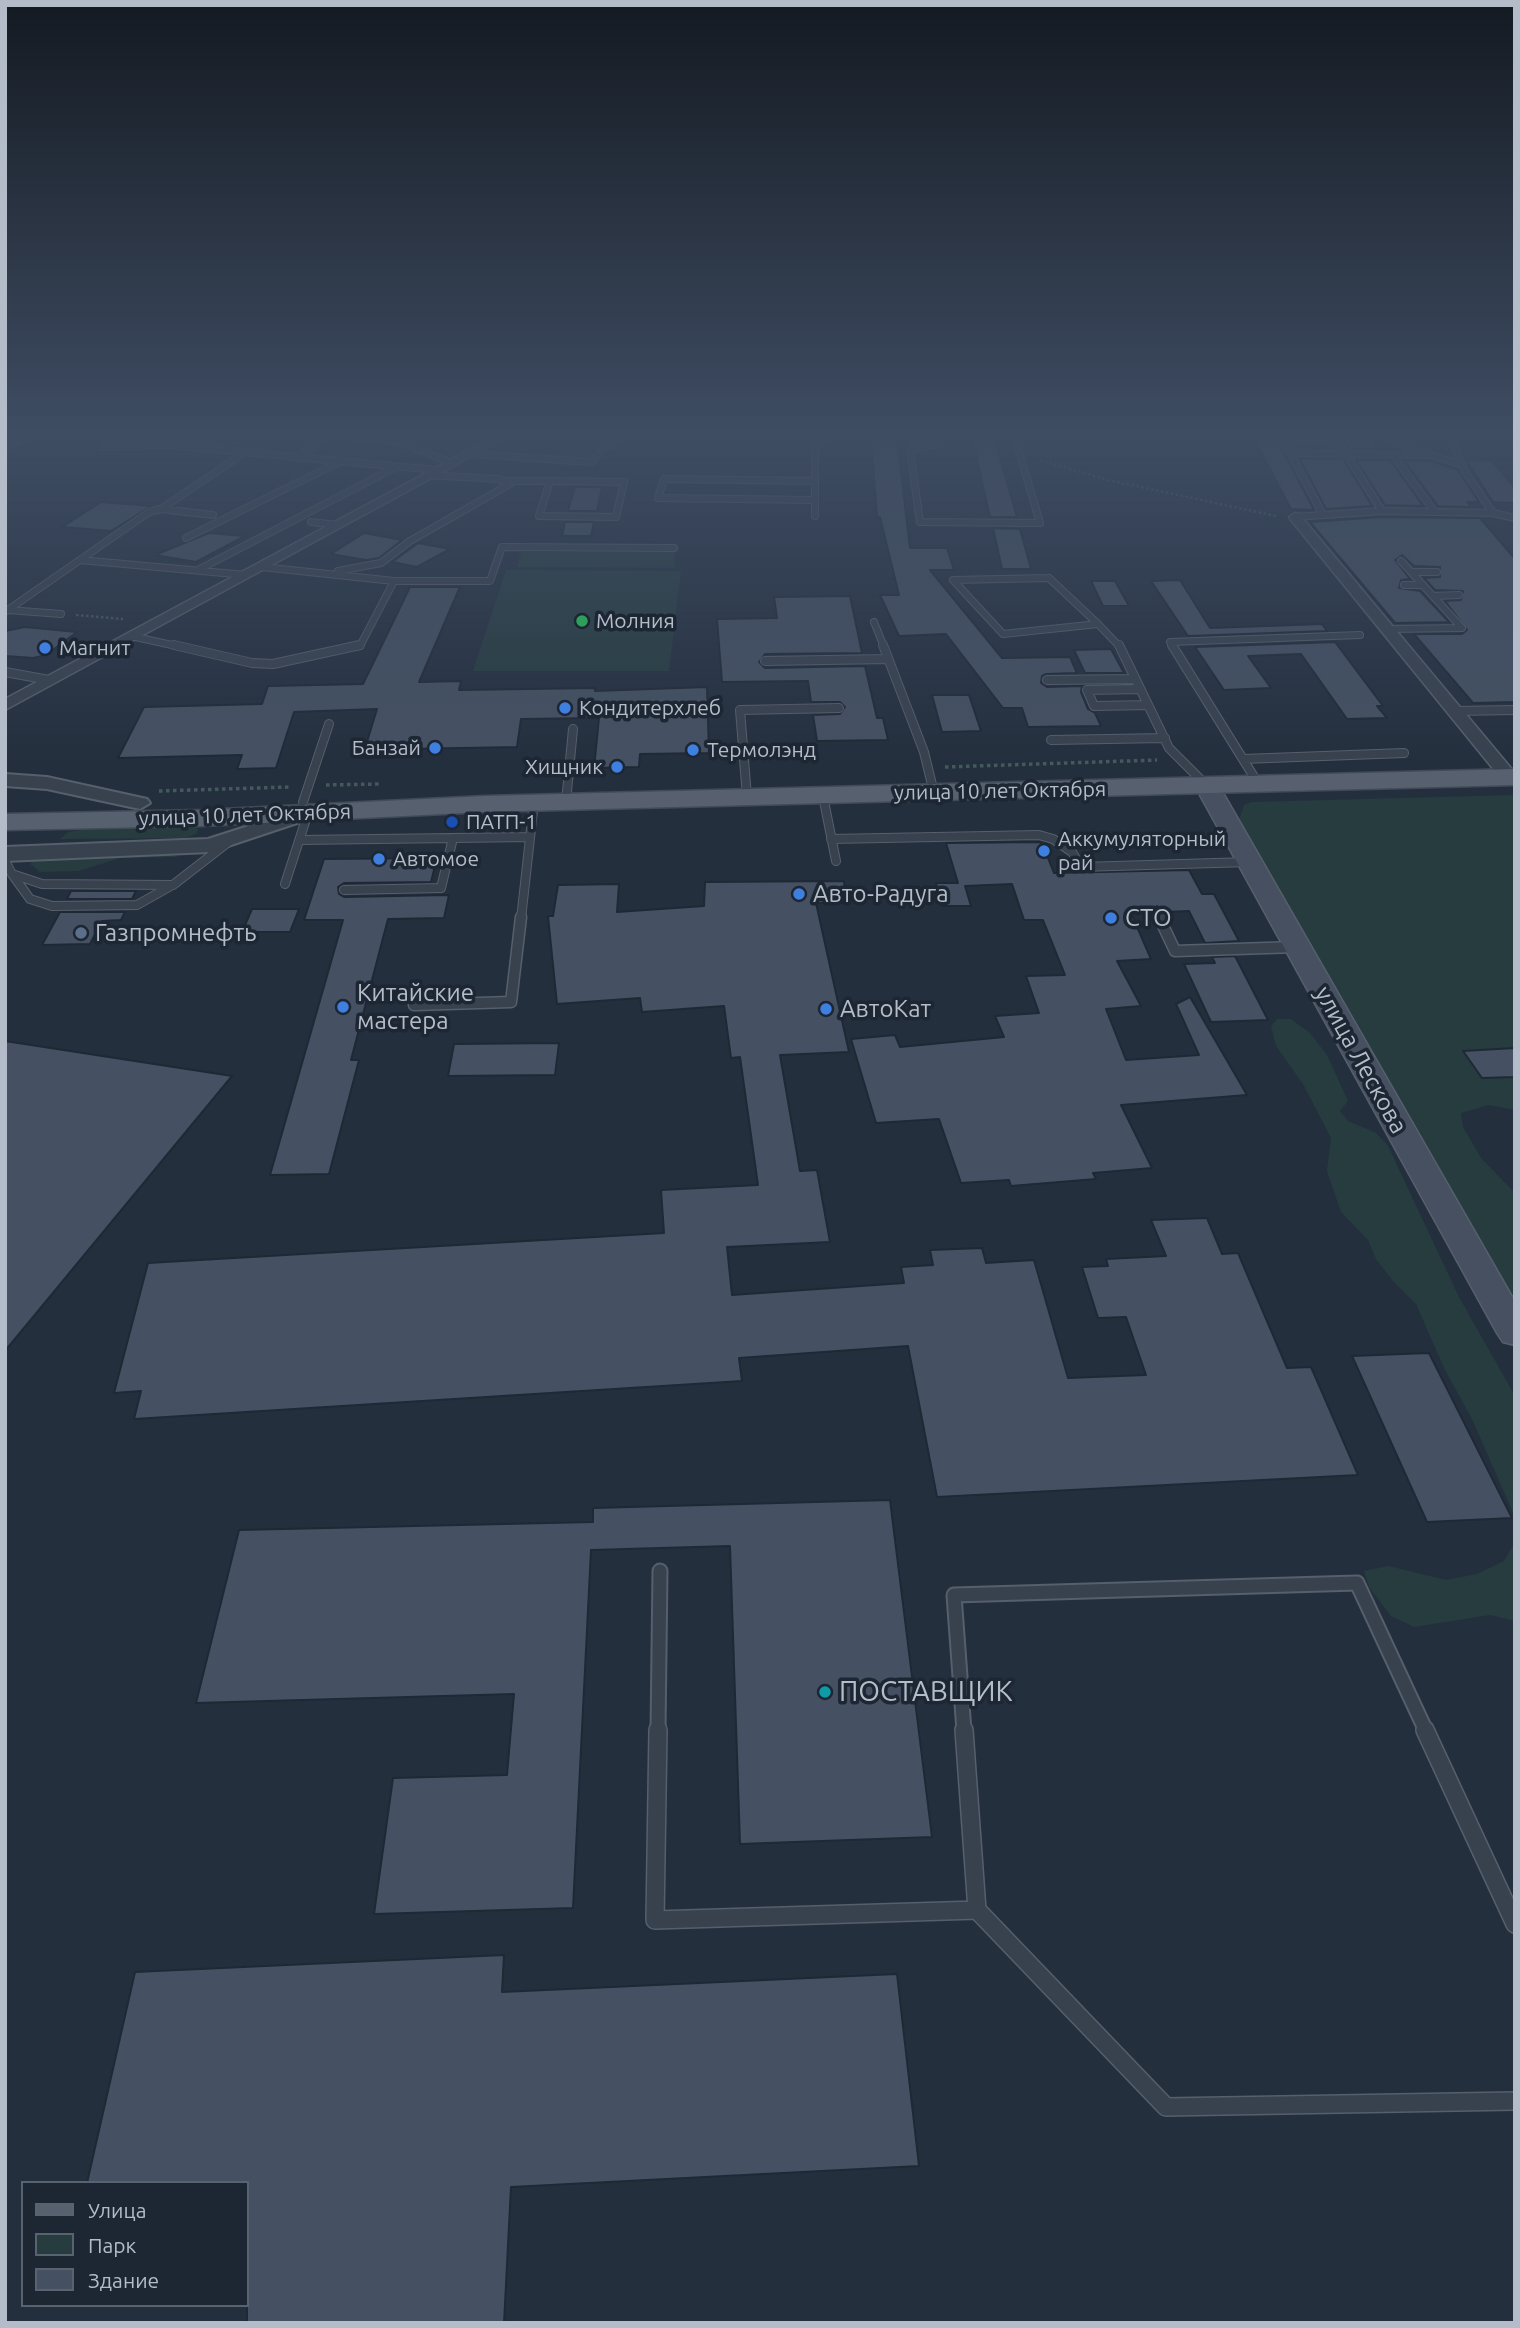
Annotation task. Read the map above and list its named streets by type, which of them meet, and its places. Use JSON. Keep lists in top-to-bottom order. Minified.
{"streets":{"main road":["улица 10 лет Октября","улица Лескова"]},"crossings":[["улица 10 лет Октября","улица Лескова"]],"places":["Молния","Магнит","Кондитерхлеб","Банзай","Термолэнд","Хищник","ПАТП-1","Аккумуляторный рай","Автомое","Авто-Радуга","СТО","Газпромнефть","Китайские мастера","АвтоКат","ПОСТАВЩИК"],"legend":["Улица","Парк","Здание"]}
